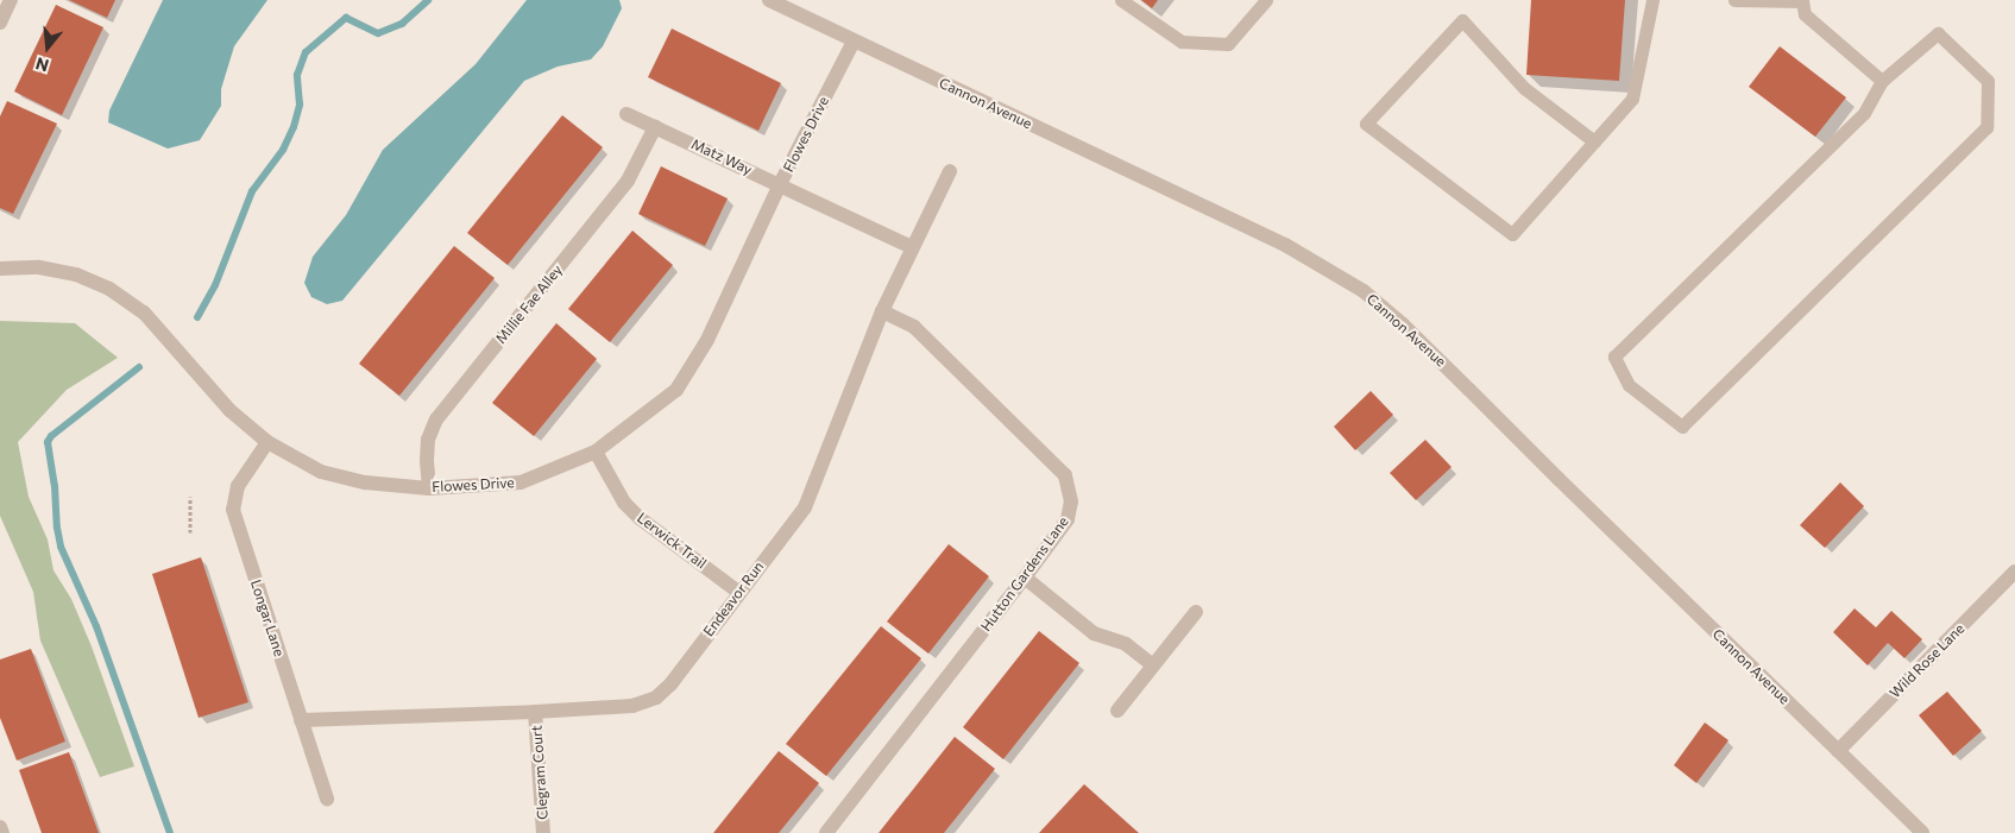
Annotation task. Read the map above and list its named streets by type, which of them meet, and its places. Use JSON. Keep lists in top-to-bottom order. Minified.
{"streets":{"street":["Cannon Avenue","Flowes Drive","Matz Way","Millie Fae Alley","Lerwick Trail","Hutton Gardens Lane","Endeavor Run","Longar Lane","Wild Rose Lane","Clegram Court"]},"crossings":[["Cannon Avenue","Flowes Drive"],["Cannon Avenue","Wild Rose Lane"],["Flowes Drive","Matz Way"],["Flowes Drive","Millie Fae Alley"],["Flowes Drive","Lerwick Trail"],["Flowes Drive","Longar Lane"],["Matz Way","Millie Fae Alley"],["Matz Way","Endeavor Run"],["Lerwick Trail","Endeavor Run"],["Hutton Gardens Lane","Endeavor Run"],["Endeavor Run","Longar Lane"],["Endeavor Run","Clegram Court"]],"north":"bottom"}
